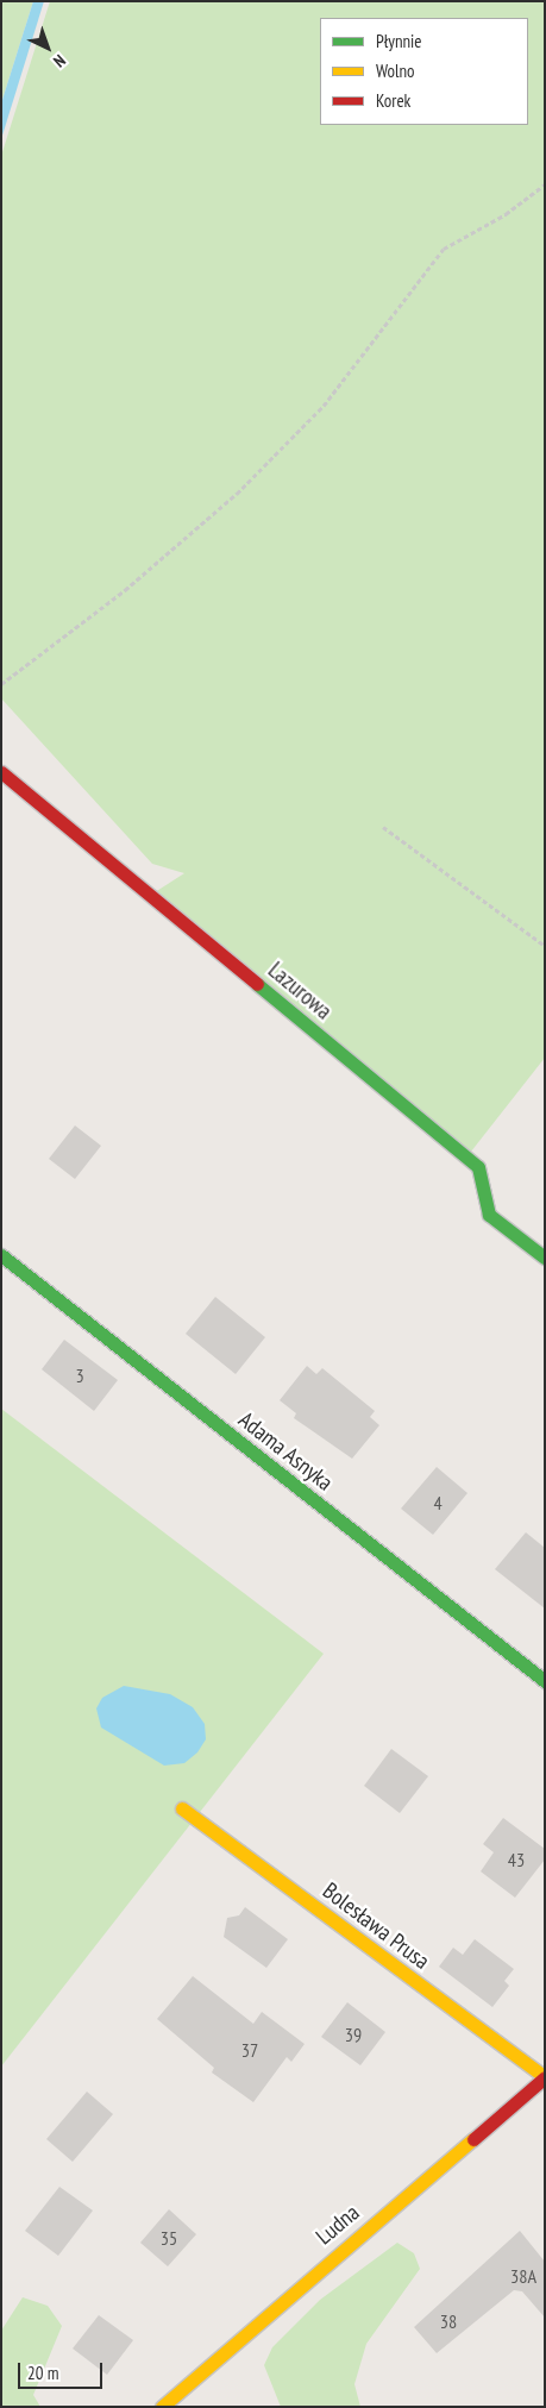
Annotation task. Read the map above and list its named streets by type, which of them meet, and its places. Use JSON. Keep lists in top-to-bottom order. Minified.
{"streets":{"street":["Lazurowa","Adama Asnyka","Bolesława Prusa","Ludna"]},"crossings":[["Bolesława Prusa","Ludna"]],"house_numbers":["3","4","43","39","37","35","38A","38"],"legend":["Płynnie","Wolno","Korek"],"scale_bar":"20 m","north":"bottom right"}
